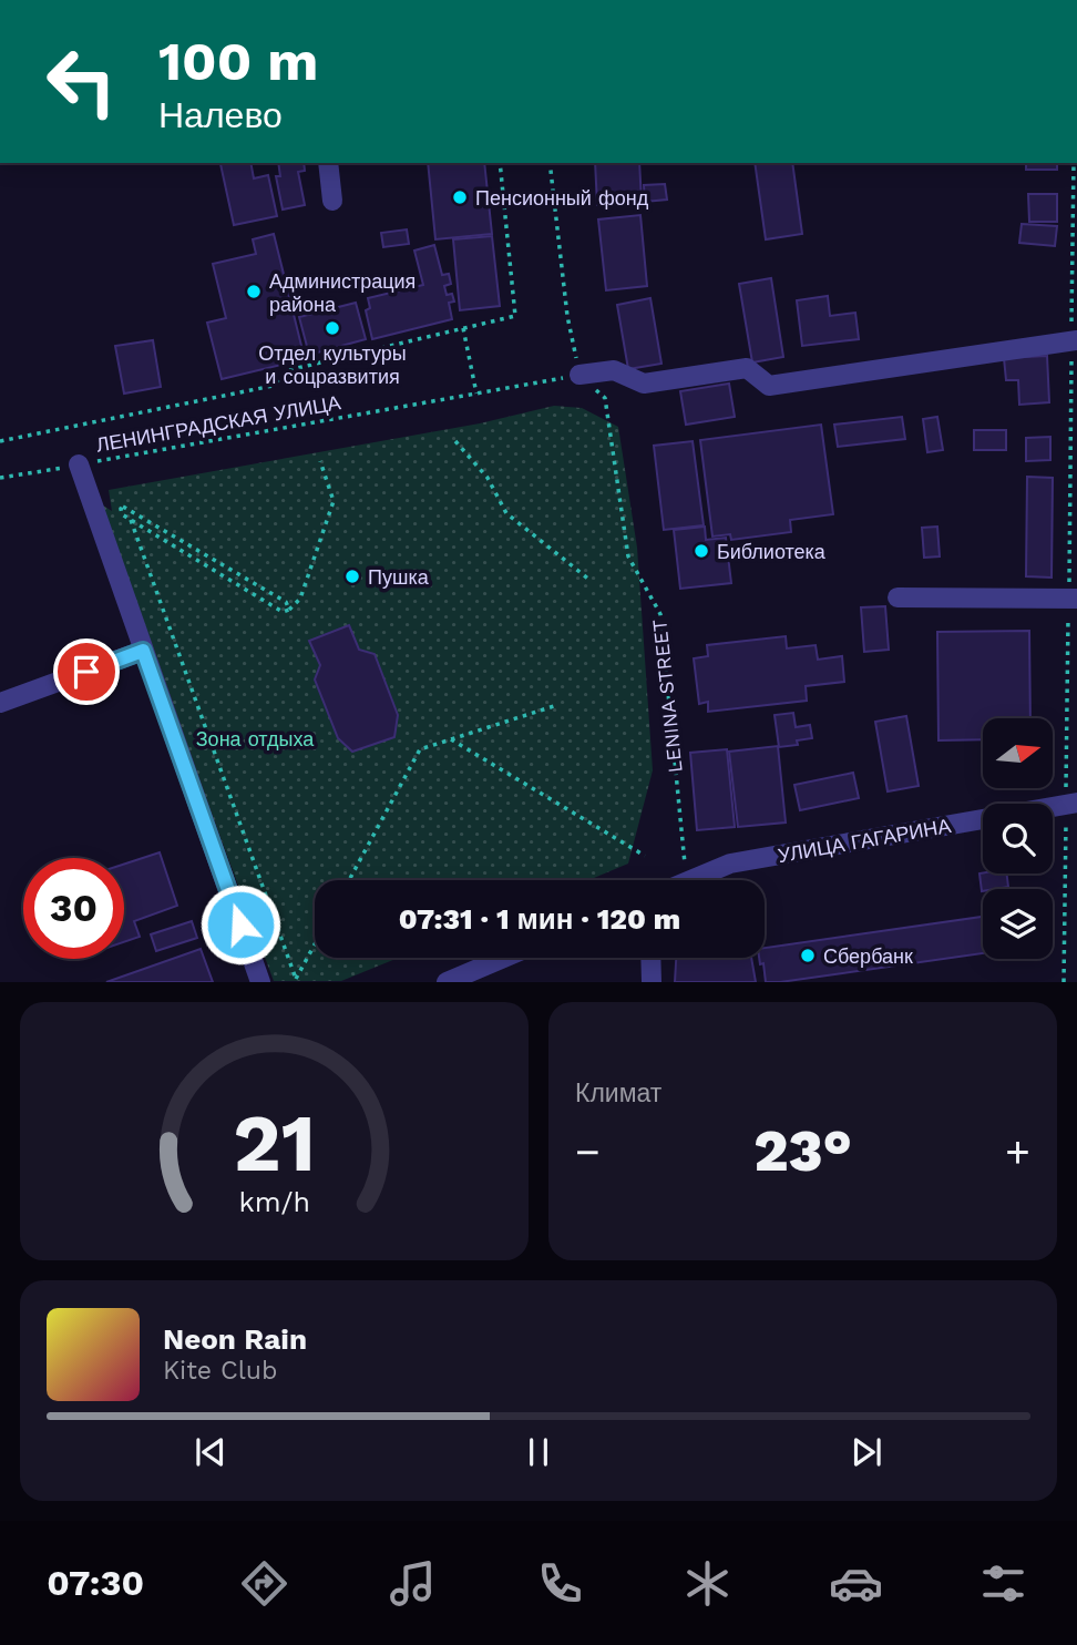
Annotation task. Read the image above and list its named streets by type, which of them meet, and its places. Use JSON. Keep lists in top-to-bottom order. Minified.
{"streets":{"street":["УЛИЦА ГАГАРИНА"],"path":["ЛЕНИНГРАДСКАЯ УЛИЦА","LENINA STREET"]},"crossings":[["ЛЕНИНГРАДСКАЯ УЛИЦА","LENINA STREET"]],"parks":["Зона отдыха"],"places":["Пенсионный фонд","Администрация района","Отдел культуры и соцразвития","Библиотека","Пушка","Сбербанк"],"north":"right","page":{"turn":["100 m","Налево"],"limit":"30","trip":"07:31 · 1 мин · 120 m","tile":"Климат","heat":["−","23°","+"],"song":["Neon Rain","Kite Club"],"tabs":"07:30","gauge":["21","km/h"]}}
